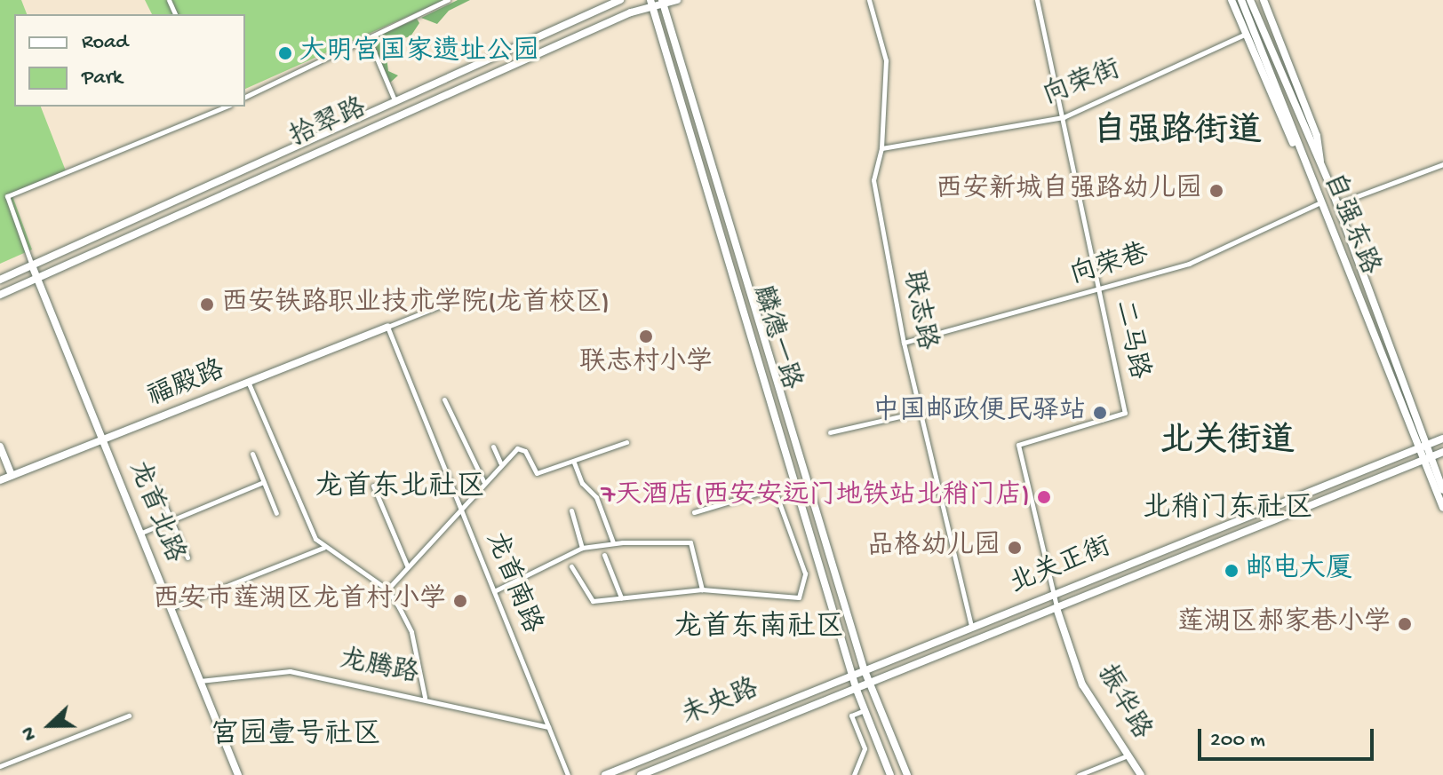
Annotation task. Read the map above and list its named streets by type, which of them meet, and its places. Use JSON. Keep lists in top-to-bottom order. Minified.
{"streets":{"main road":["拾翠路","自强东路","麟德一路","福殿路","龙首北路","北关正街","振华路","未央路"],"street":["向荣街","向荣巷","联志路","二马路","龙首南路","龙腾路"]},"crossings":[["向荣街","联志路"],["向荣街","二马路"],["拾翠路","麟德一路"],["拾翠路","龙首北路"],["自强东路","向荣巷"],["自强东路","北关正街"],["向荣巷","联志路"],["向荣巷","二马路"],["联志路","北关正街"],["麟德一路","北关正街"],["麟德一路","未央路"],["二马路","北关正街"],["二马路","振华路"],["福殿路","龙首北路"],["福殿路","龙首南路"],["龙首北路","龙腾路"],["北关正街","振华路"],["北关正街","未央路"],["龙首南路","龙腾路"]],"districts":["自强路街道","北关街道","龙首东北社区","北稍门东社区","龙首东南社区","宫园壹号社区"],"places":["大明宫国家遗址公园","西安新城自强路幼儿园","西安铁路职业技术学院(龙首校区)","联志村小学","中国邮政便民驿站","7天酒店(西安安远门地铁站北稍门店)","品格幼儿园","邮电大厦","西安市莲湖区龙首村小学","莲湖区郝家巷小学"],"legend":["Road","Park"],"scale_bar":"200 m","north":"left"}
